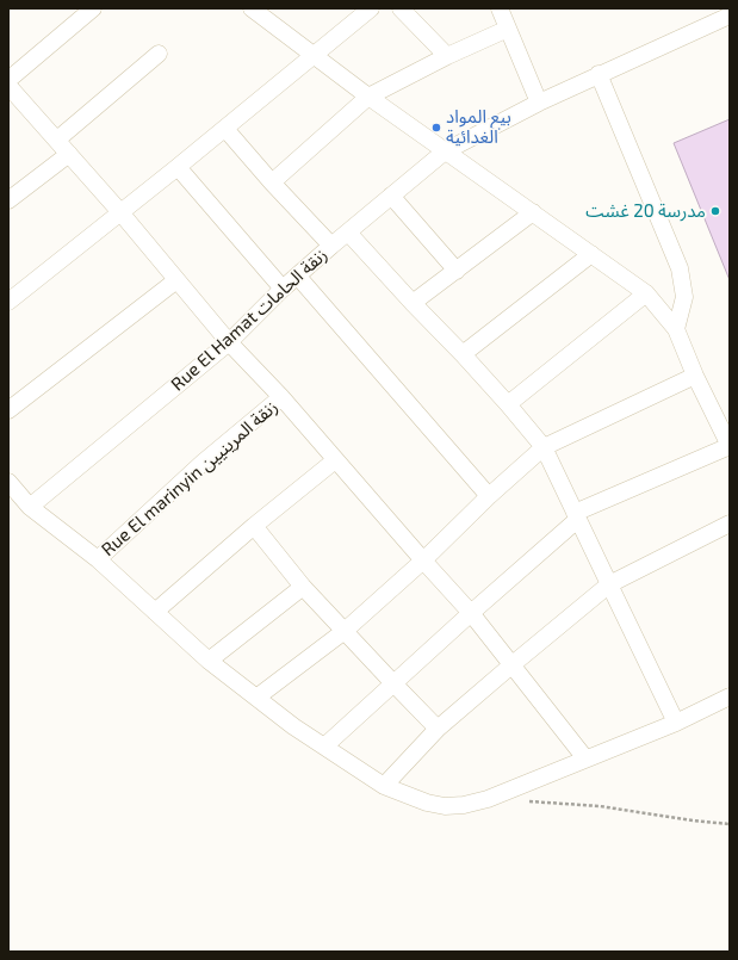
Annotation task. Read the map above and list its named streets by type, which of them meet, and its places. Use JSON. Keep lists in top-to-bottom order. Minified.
{"streets":{"street":["Rue El Hamat زنقة الحامات","Rue El marinyin زنقة المرينيين"]},"places":["بيع المواد الغدائية","مدرسة 20 غشت"]}
